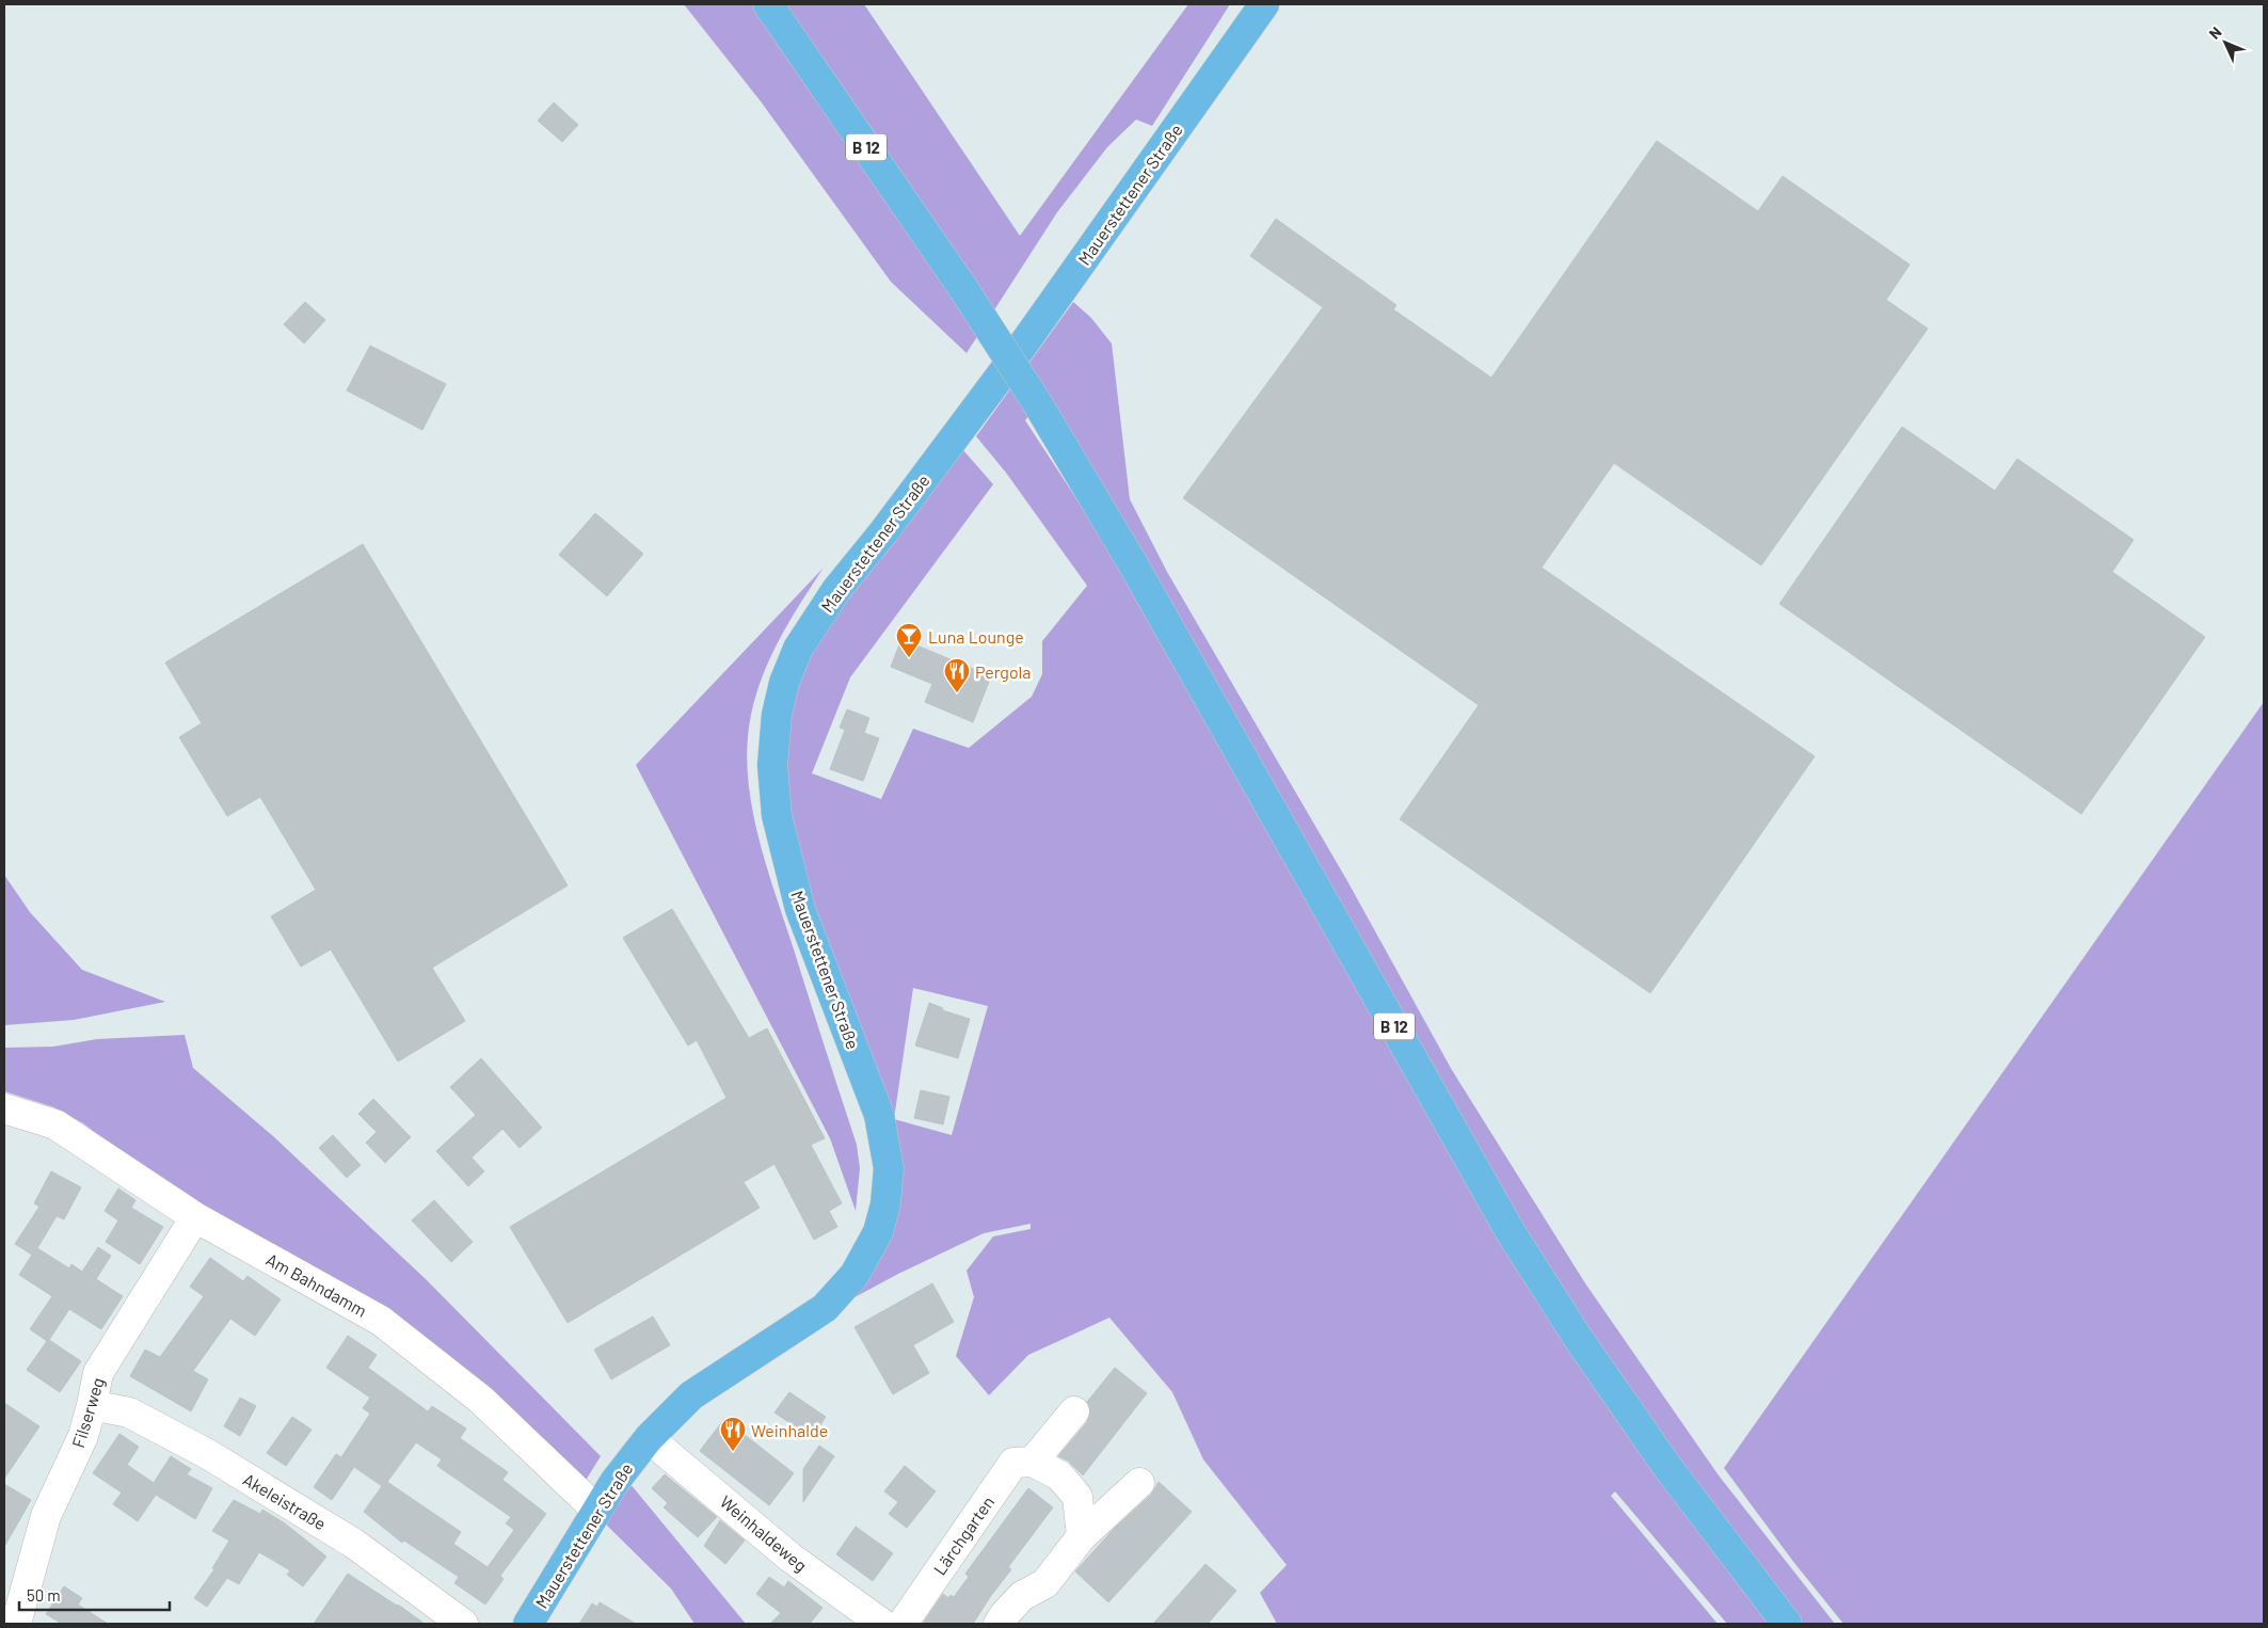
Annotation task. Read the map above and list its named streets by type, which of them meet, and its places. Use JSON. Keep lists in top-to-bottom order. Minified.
{"streets":{"main road":["B 12","Mauerstettener Straße"],"street":["Am Bahndamm","Filserweg","Akeleistraße","Weinhaldeweg","Lärchgarten"]},"crossings":[["Mauerstettener Straße","Am Bahndamm"],["Mauerstettener Straße","Weinhaldeweg"],["Am Bahndamm","Filserweg"],["Filserweg","Akeleistraße"]],"places":{"bar":["Luna Lounge"],"restaurant":["Pergola","Weinhalde"]},"scale_bar":"50 m","north":"top left"}
